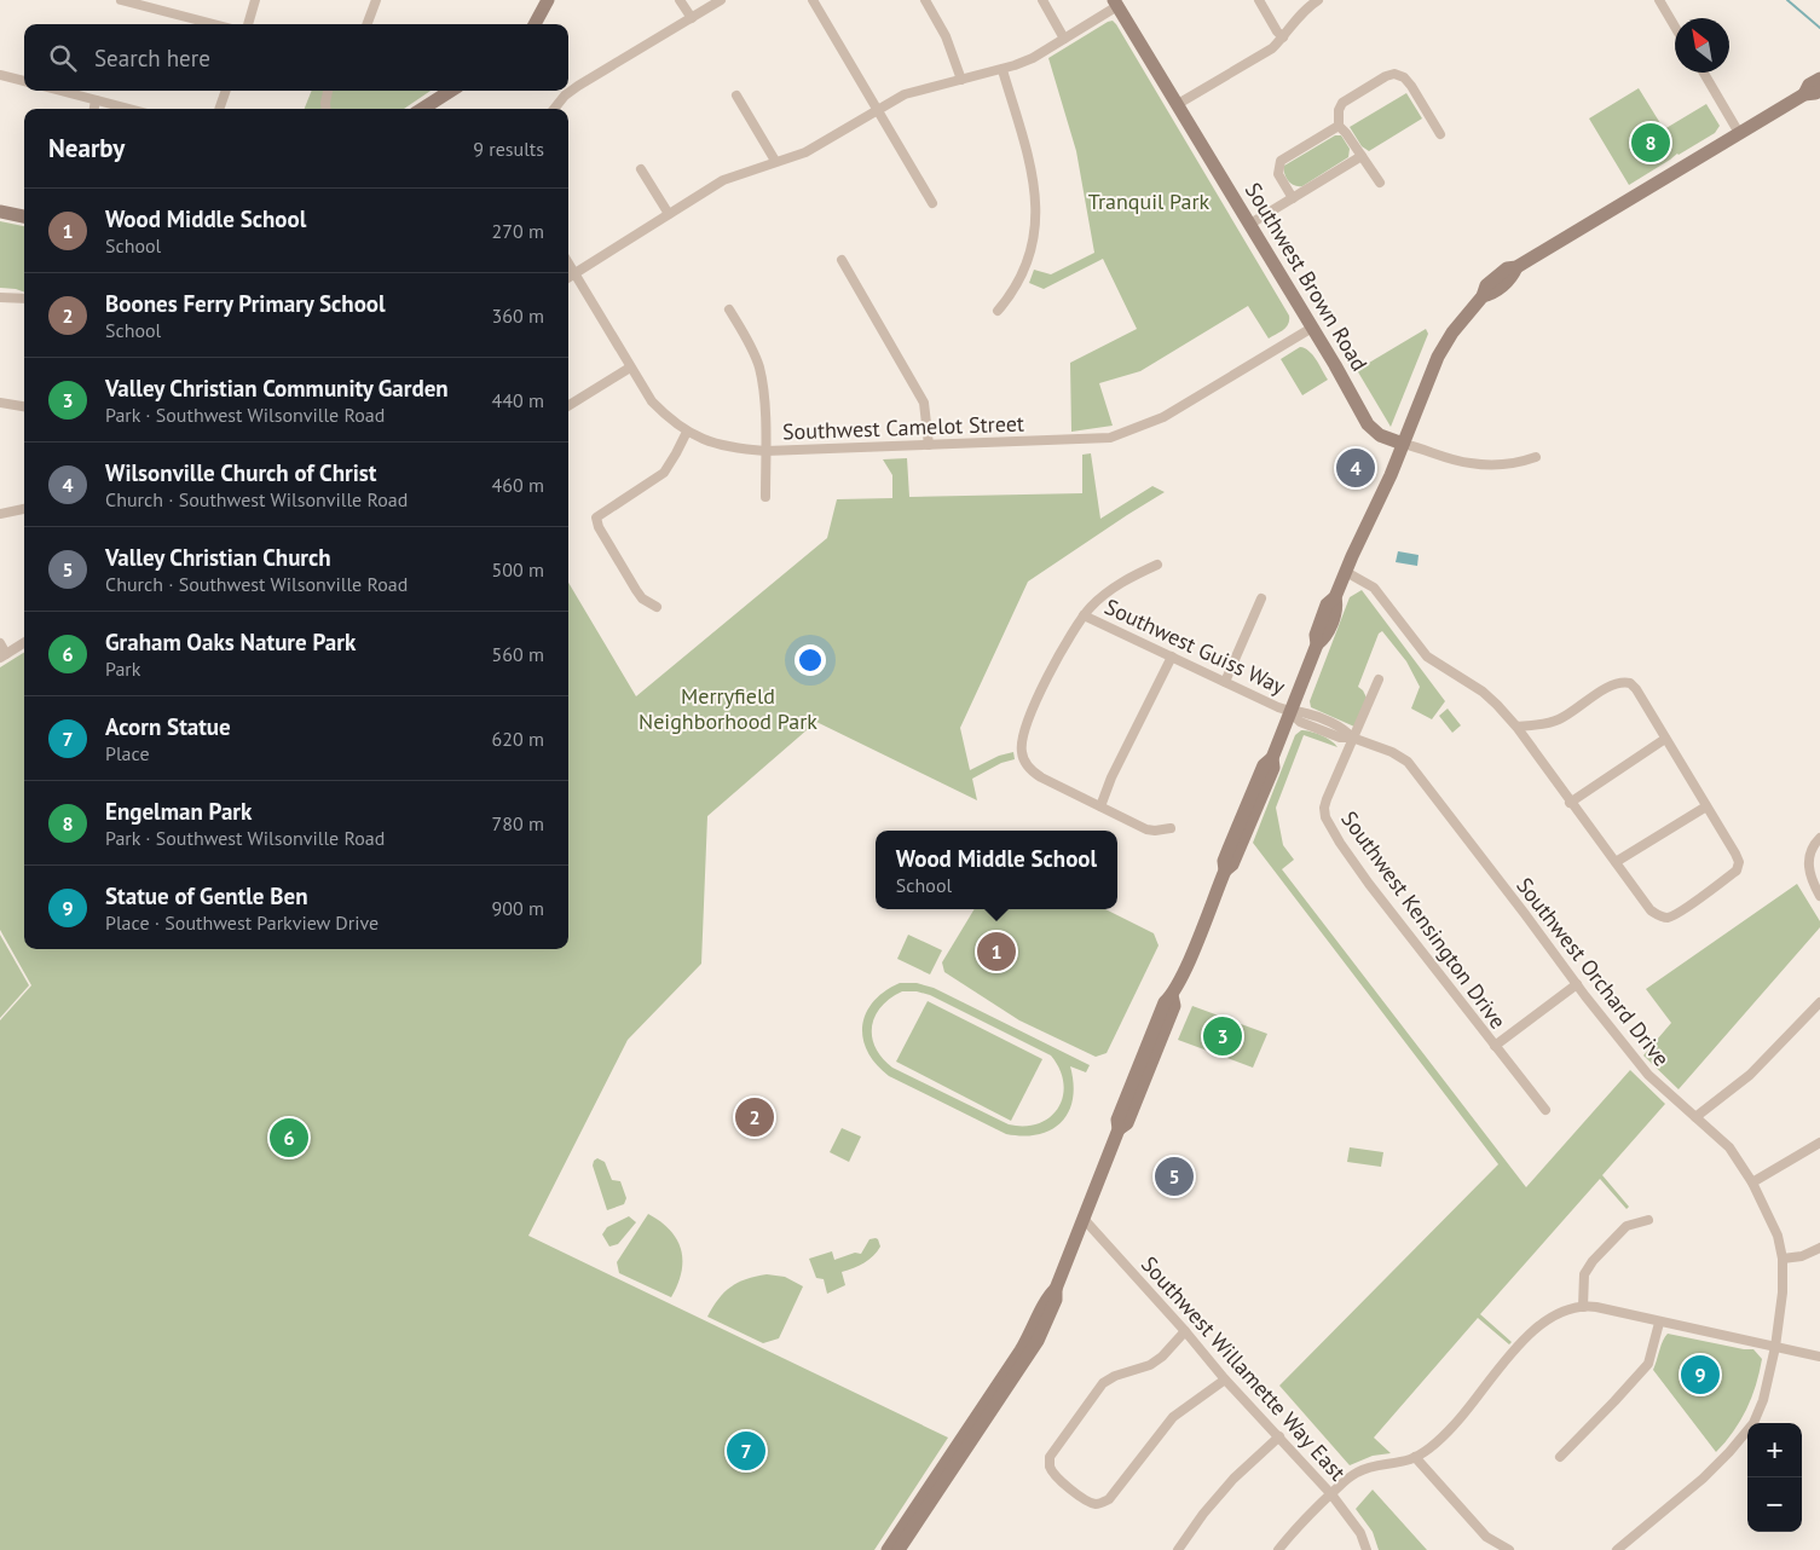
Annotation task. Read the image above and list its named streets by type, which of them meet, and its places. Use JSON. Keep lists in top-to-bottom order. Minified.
{"streets":{"main road":["Southwest Brown Road"],"street":["Southwest Camelot Street","Southwest Guiss Way","Southwest Kensington Drive","Southwest Orchard Drive","Southwest Willamette Way East"]},"crossings":[["Southwest Brown Road","Southwest Camelot Street"],["Southwest Guiss Way","Southwest Orchard Drive"],["Southwest Kensington Drive","Southwest Orchard Drive"]],"parks":["Tranquil Park","Merryfield Neighborhood Park"],"north":"top left","page":{"search":"Search here","heading":["Nearby","9 results"],"pins":["8","4","1","3","2","6","5","9","7"],"list":[{"mark":"1","name":"Wood Middle School","note":"School","value":"270 m"},{"mark":"2","name":"Boones Ferry Primary School","note":"School","value":"360 m"},{"mark":"3","name":"Valley Christian Community Garden","note":"Park · Southwest Wilsonville Road","value":"440 m"},{"mark":"4","name":"Wilsonville Church of Christ","note":"Church · Southwest Wilsonville Road","value":"460 m"},{"mark":"5","name":"Valley Christian Church","note":"Church · Southwest Wilsonville Road","value":"500 m"},{"mark":"6","name":"Graham Oaks Nature Park","note":"Park","value":"560 m"},{"mark":"7","name":"Acorn Statue","note":"Place","value":"620 m"},{"mark":"8","name":"Engelman Park","note":"Park · Southwest Wilsonville Road","value":"780 m"},{"mark":"9","name":"Statue of Gentle Ben","note":"Place · Southwest Parkview Drive","value":"900 m"}],"popup":["Wood Middle School","School"],"map_buttons":["+","−"]}}
